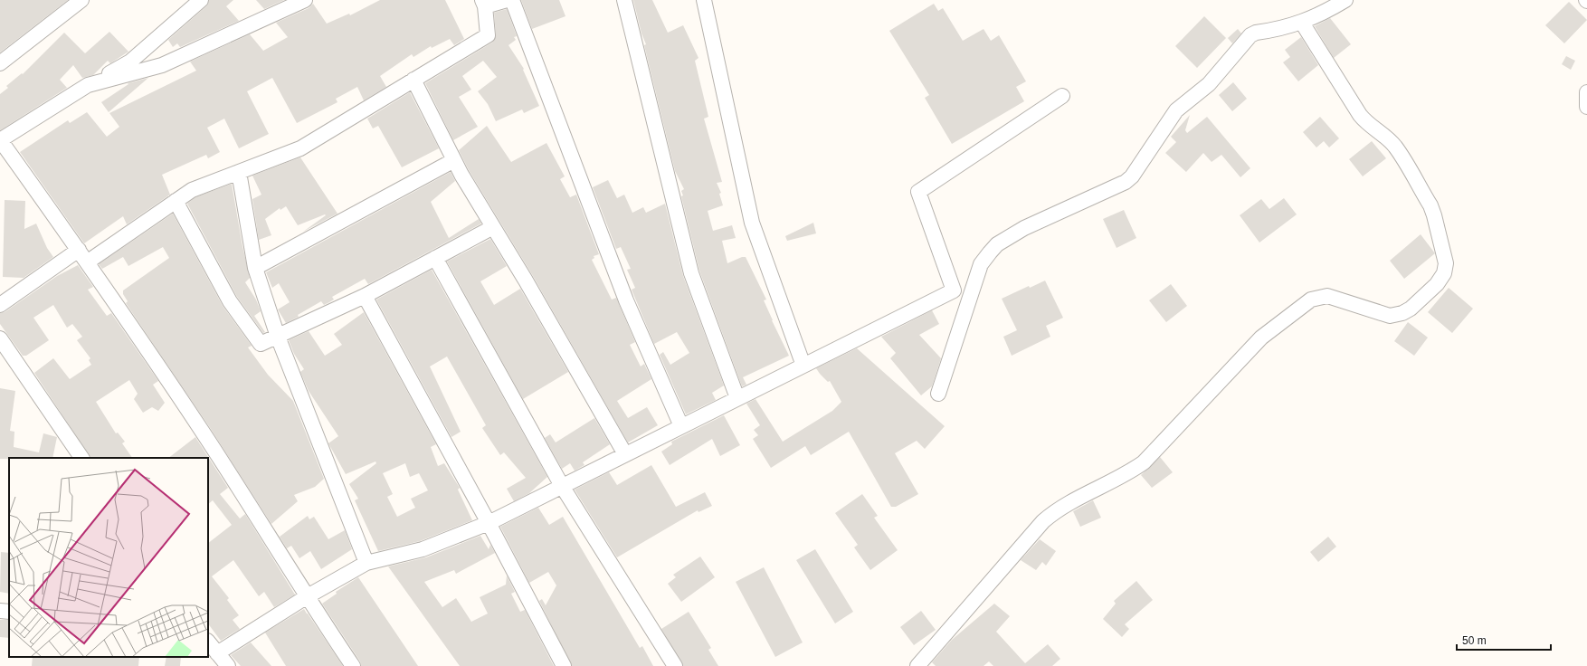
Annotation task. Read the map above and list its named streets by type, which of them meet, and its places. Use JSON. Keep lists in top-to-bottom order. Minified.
{"scale_bar":"50 m"}
